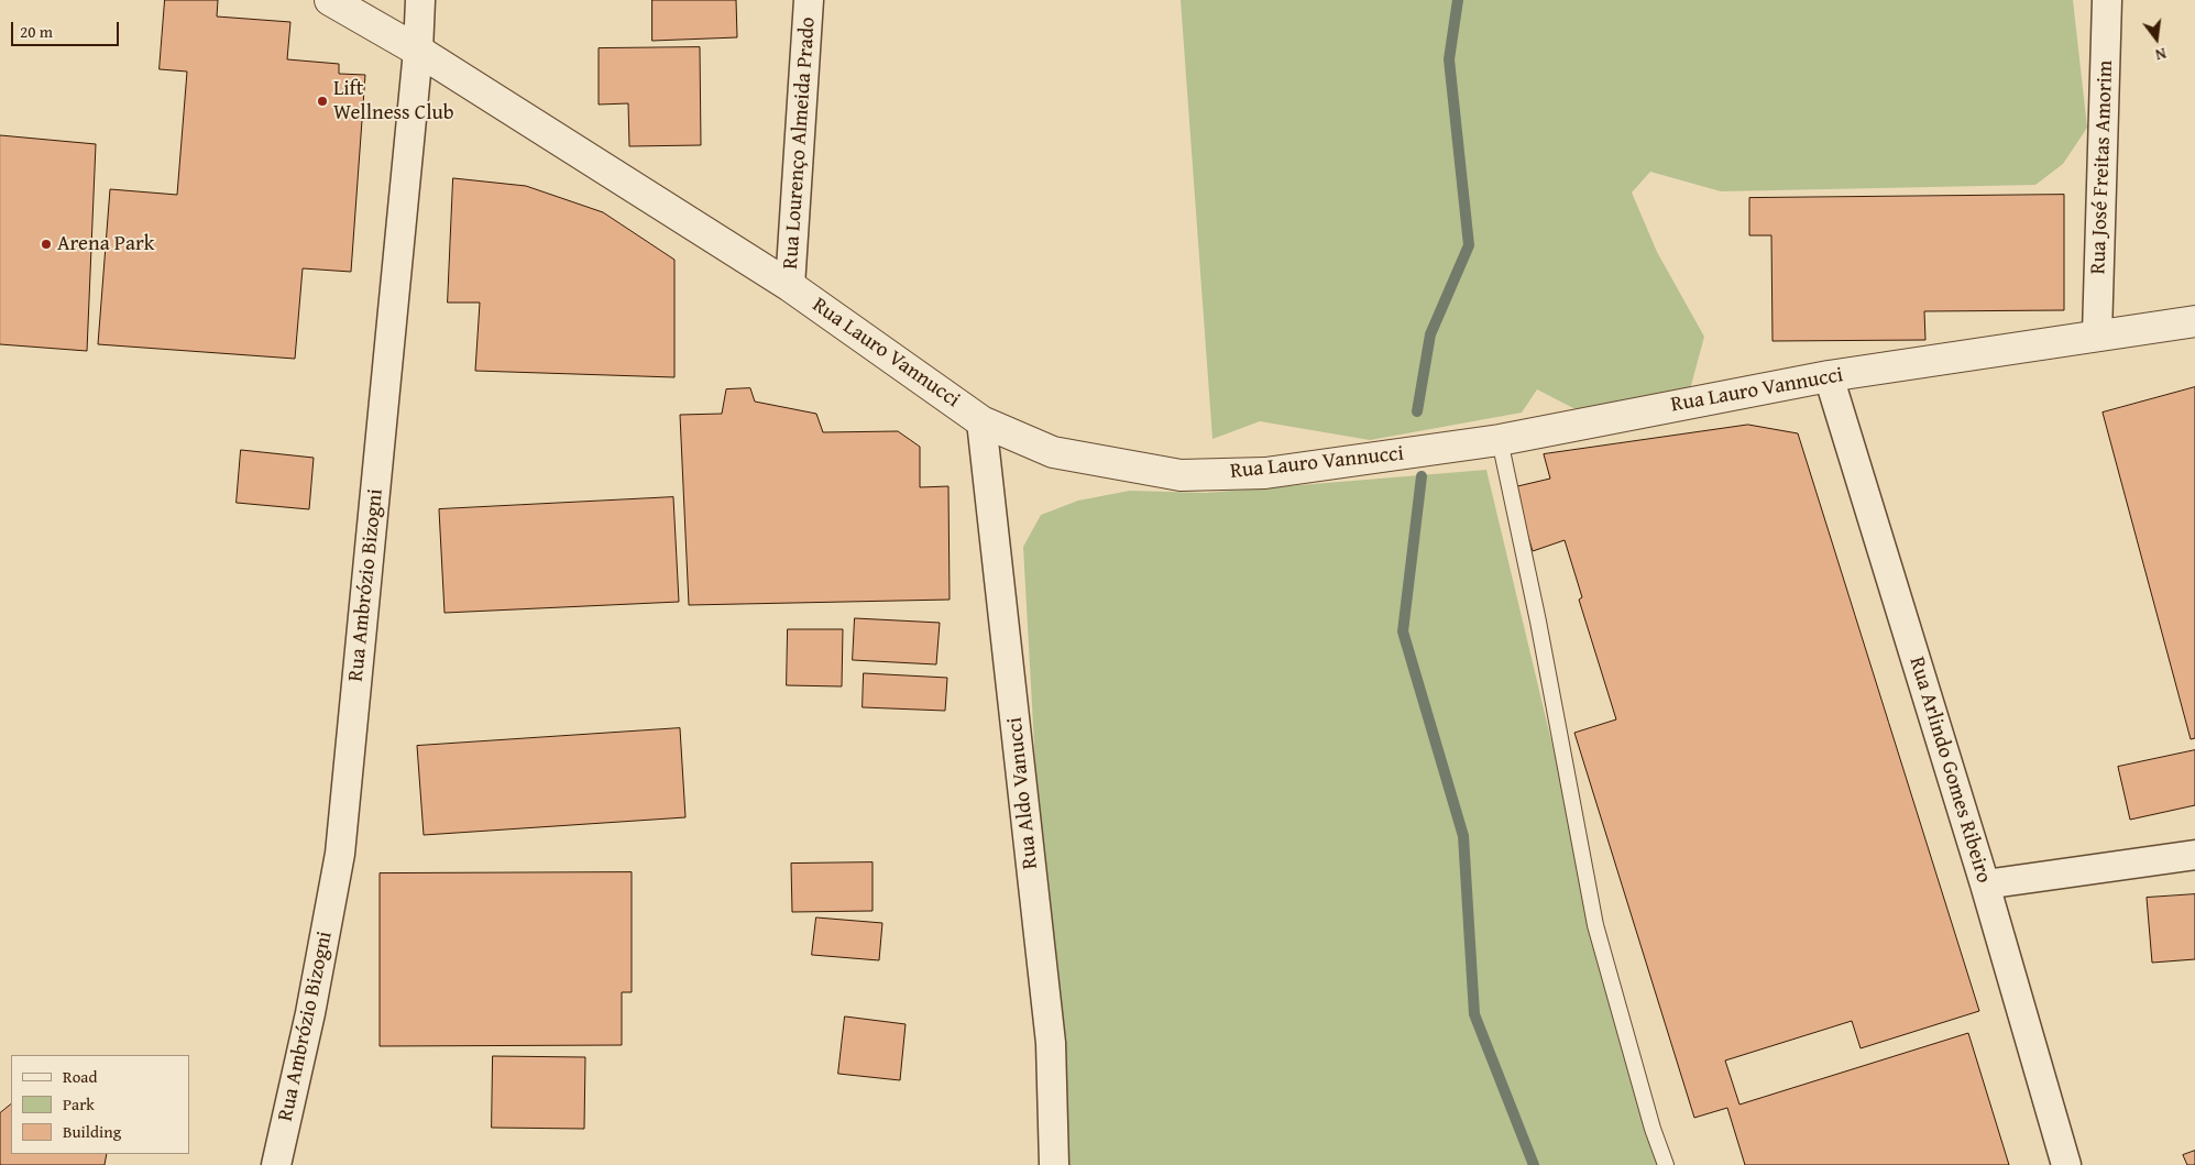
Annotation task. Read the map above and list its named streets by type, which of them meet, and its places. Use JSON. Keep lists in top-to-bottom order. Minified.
{"streets":{"street":["Rua Lourenço Almeida Prado","Rua José Freitas Amorim","Rua Lauro Vannucci","Rua Ambrózio Bizogni","Rua Arlindo Gomes Ribeiro","Rua Aldo Vanucci"]},"crossings":[["Rua Lourenço Almeida Prado","Rua Lauro Vannucci"],["Rua José Freitas Amorim","Rua Lauro Vannucci"],["Rua Lauro Vannucci","Rua Ambrózio Bizogni"],["Rua Lauro Vannucci","Rua Arlindo Gomes Ribeiro"],["Rua Lauro Vannucci","Rua Aldo Vanucci"]],"places":["Lift Wellness Club","Arena Park"],"legend":["Road","Park","Building"],"scale_bar":"20 m","north":"bottom"}
